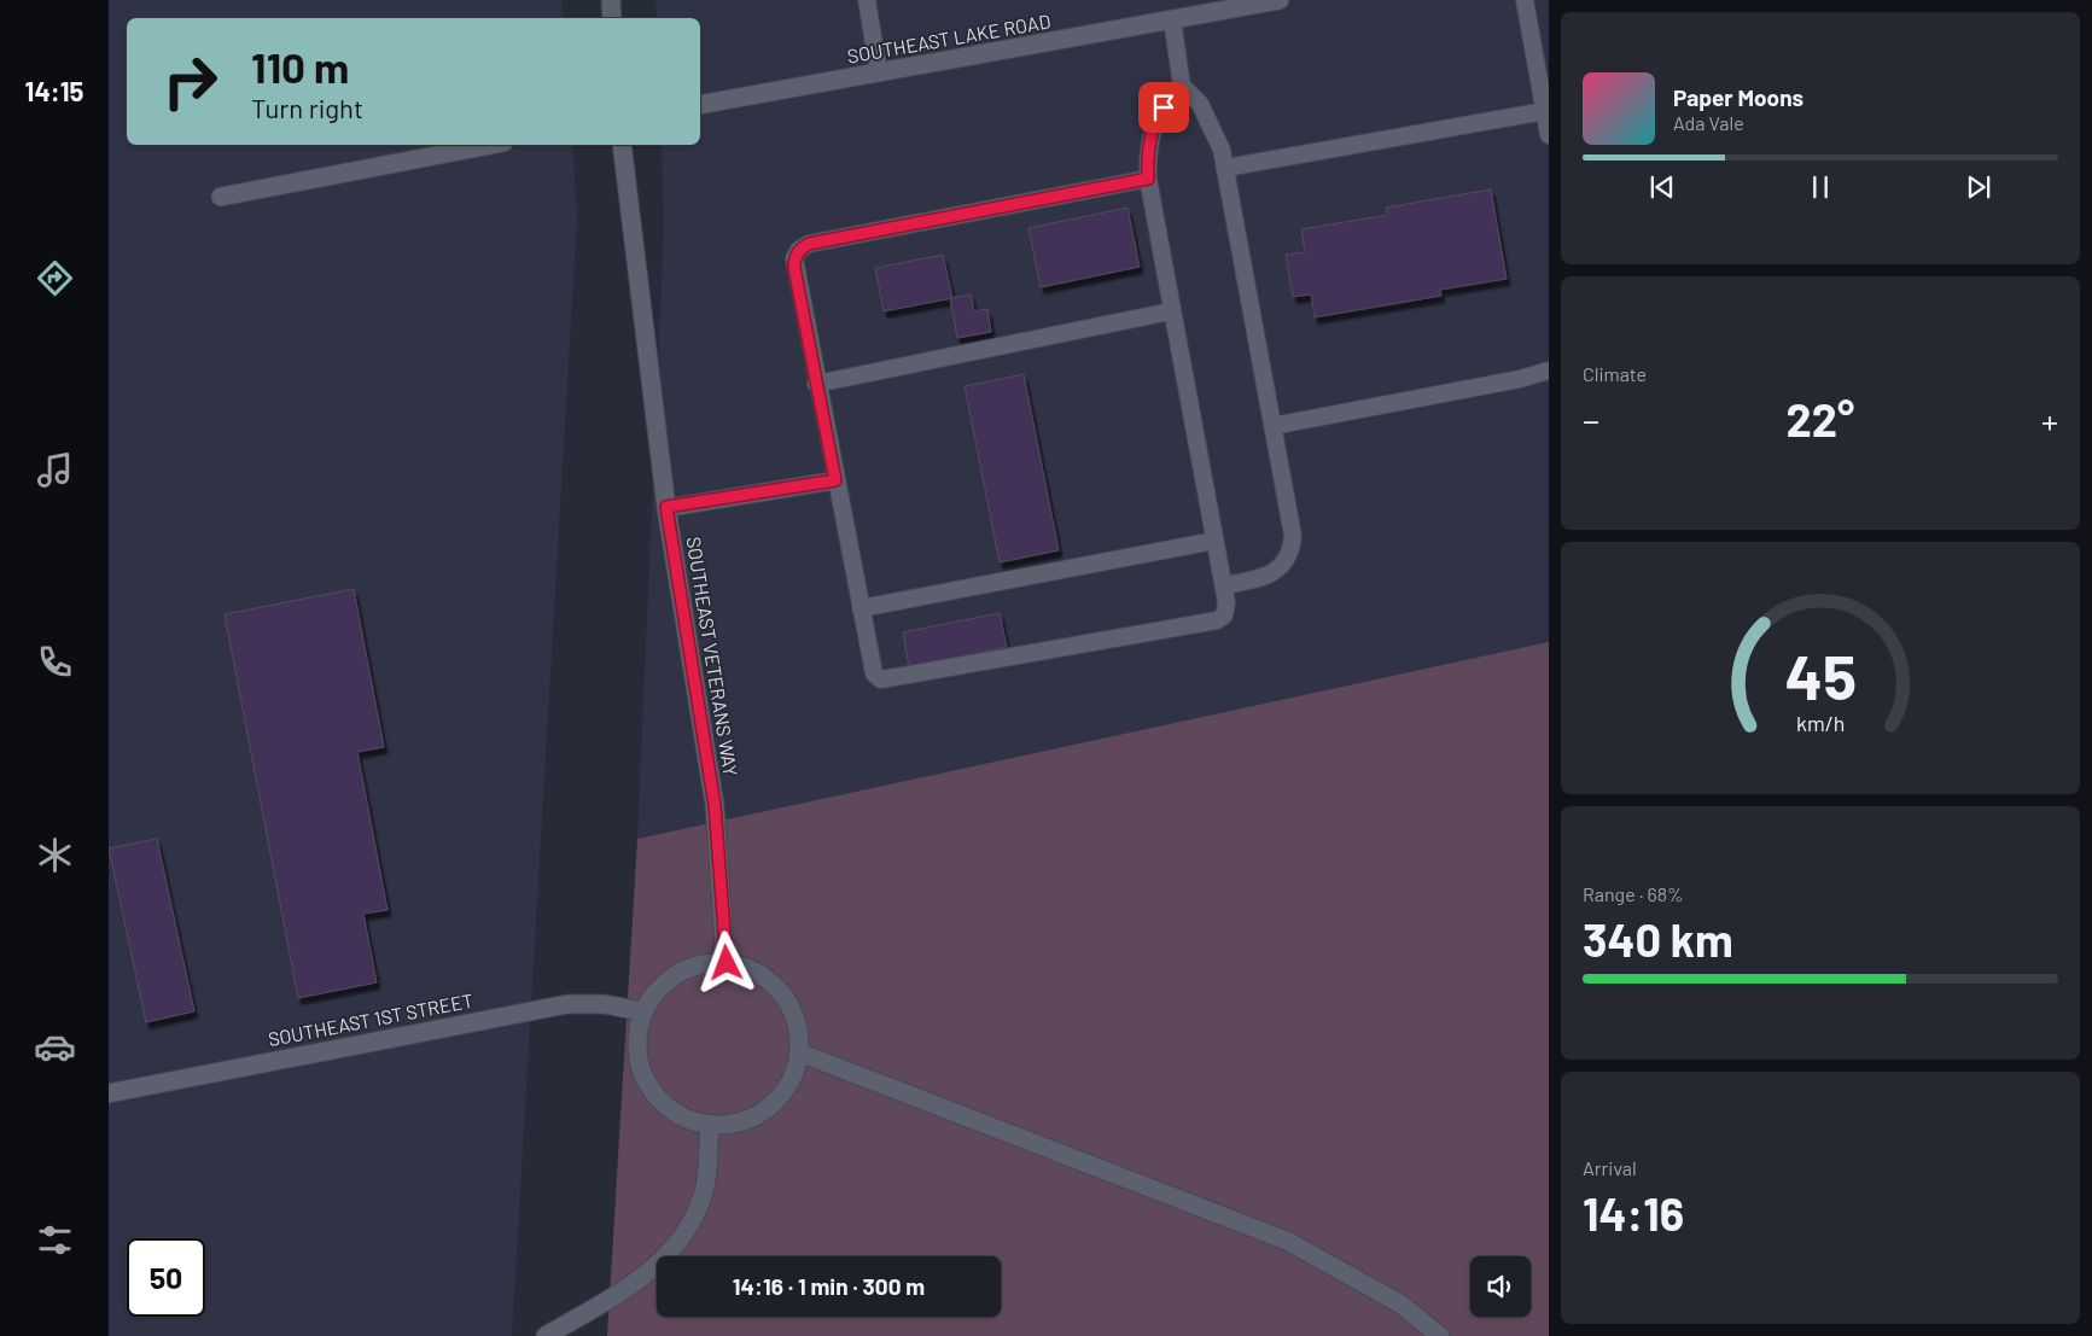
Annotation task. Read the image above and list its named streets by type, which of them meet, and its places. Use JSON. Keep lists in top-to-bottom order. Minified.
{"streets":{"street":["SOUTHEAST LAKE ROAD","SOUTHEAST VETERANS WAY","SOUTHEAST 1ST STREET"]},"crossings":[["SOUTHEAST VETERANS WAY","SOUTHEAST 1ST STREET"]],"page":{"tabs":"14:15","turn":["110 m","Turn right"],"song":["Paper Moons","Ada Vale"],"tile":["Climate",["Range · 68%","340 km"],["Arrival","14:16"]],"heat":["−","22°","+"],"limit":"50","trip":"14:16 · 1 min · 300 m","gauge":["45","km/h"]}}
